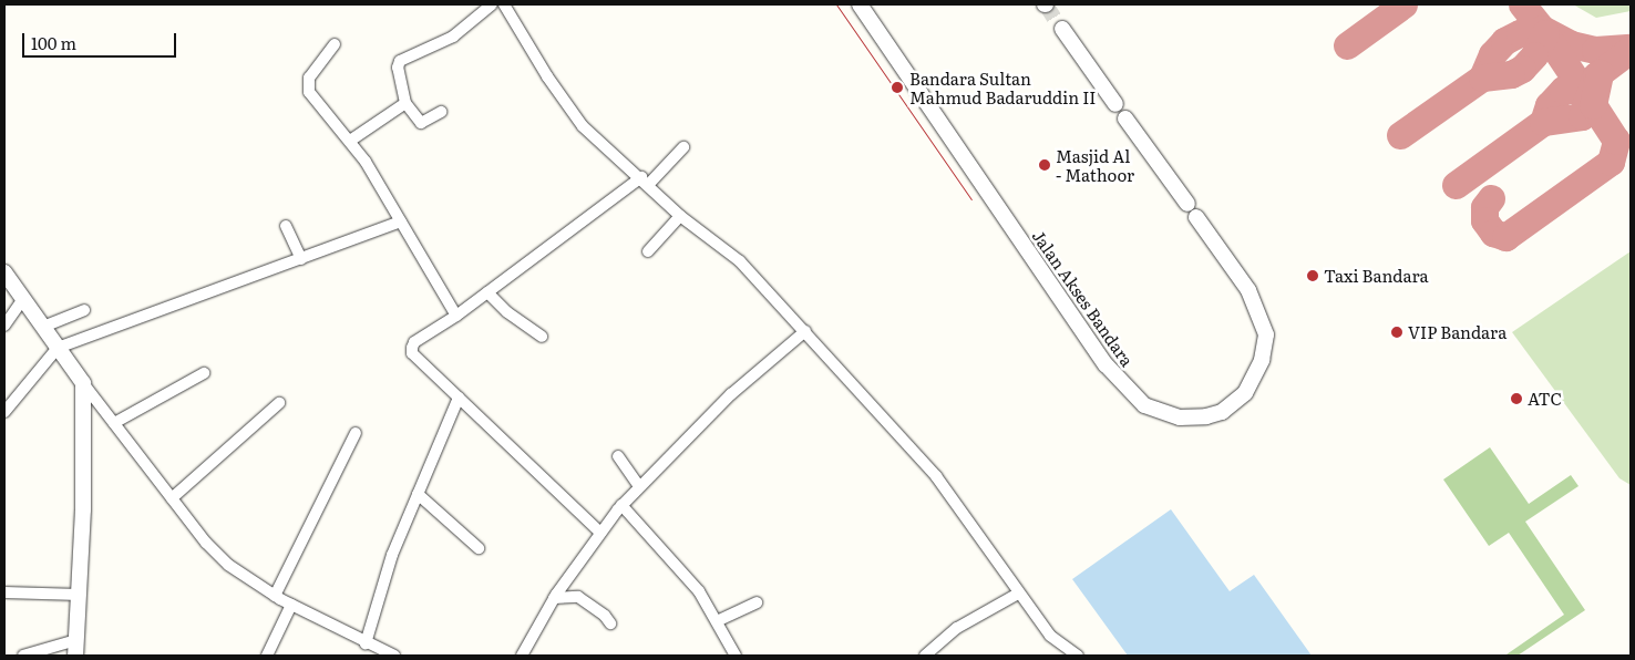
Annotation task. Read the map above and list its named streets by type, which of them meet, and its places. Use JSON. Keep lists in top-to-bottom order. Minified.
{"streets":{"street":["Jalan Akses Bandara"]},"places":["Bandara Sultan Mahmud Badaruddin II","Masjid Al - Mathoor","Taxi Bandara","VIP Bandara","ATC"],"scale_bar":"100 m"}
